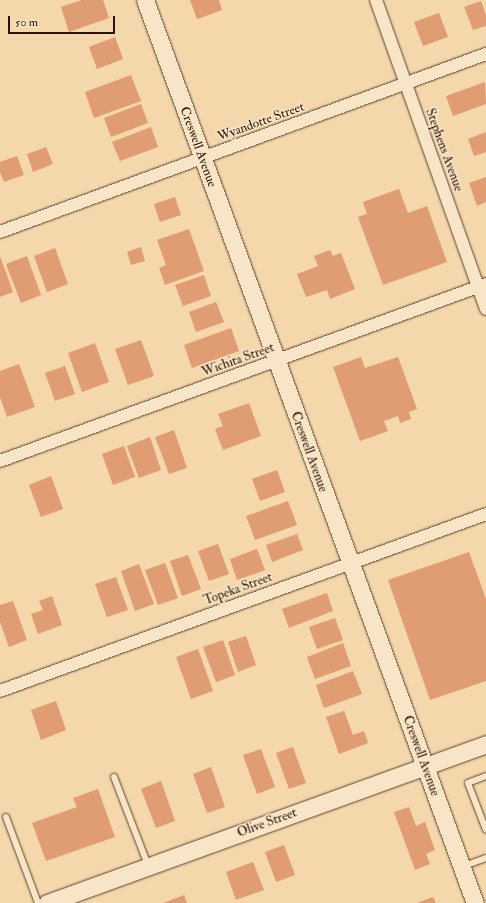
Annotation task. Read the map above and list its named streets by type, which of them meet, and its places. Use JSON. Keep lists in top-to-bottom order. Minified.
{"streets":{"street":["Wyandotte Street","Creswell Avenue","Stephens Avenue","Wichita Street","Topeka Street","Olive Street"]},"crossings":[["Wyandotte Street","Creswell Avenue"],["Wyandotte Street","Stephens Avenue"],["Creswell Avenue","Wichita Street"],["Creswell Avenue","Topeka Street"],["Creswell Avenue","Olive Street"],["Stephens Avenue","Wichita Street"]],"scale_bar":"50 m"}
